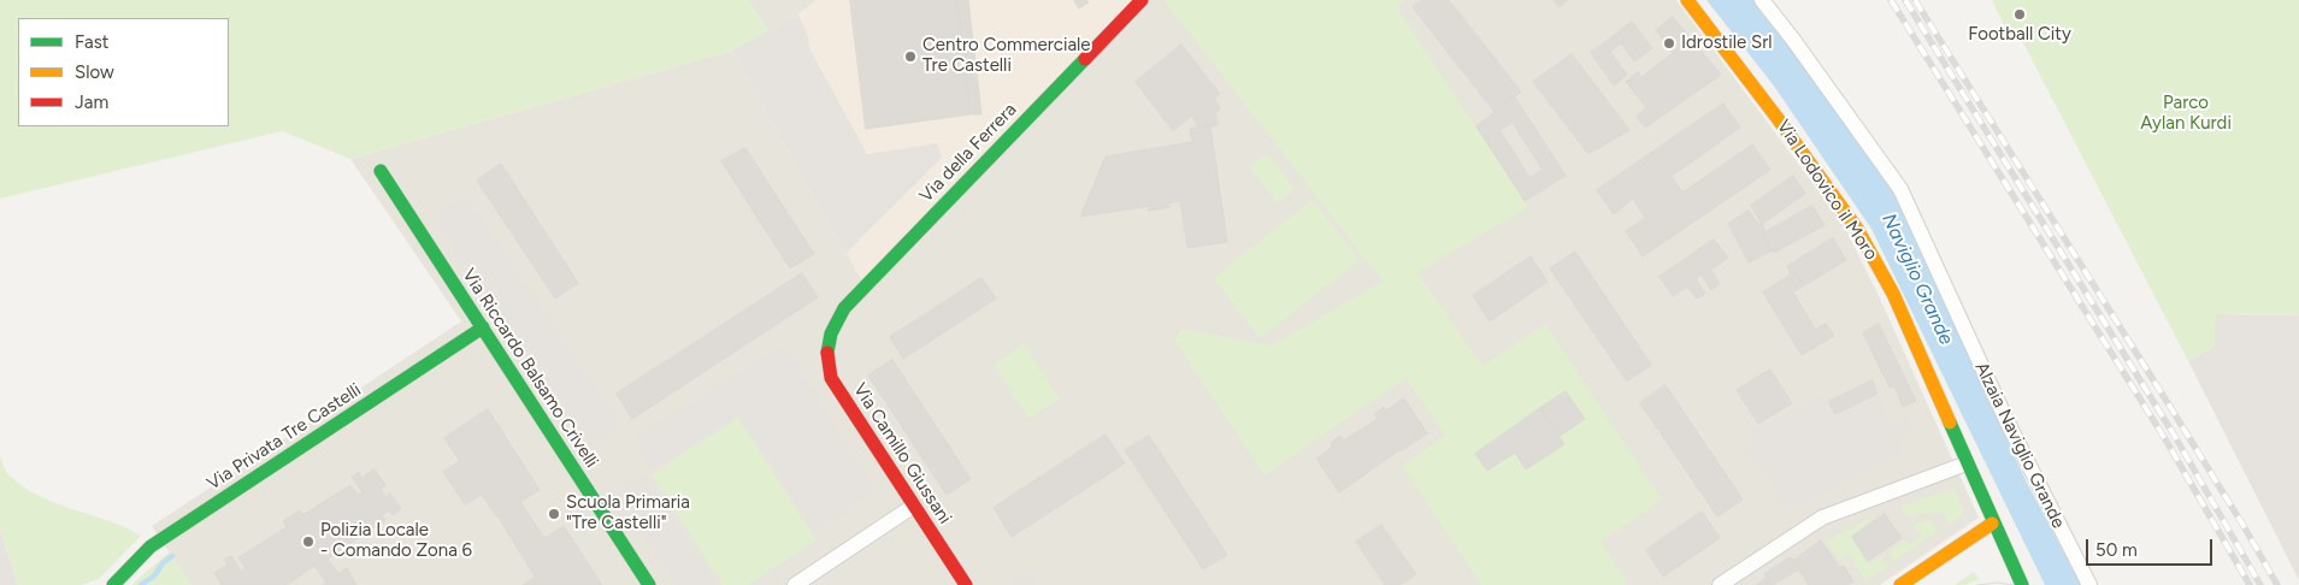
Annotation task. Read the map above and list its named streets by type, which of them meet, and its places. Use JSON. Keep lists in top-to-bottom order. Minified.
{"streets":{"street":["Via della Ferrera","Via Lodovico il Moro","Via Riccardo Balsamo Crivelli","Via Privata Tre Castelli","Alzaia Naviglio Grande","Via Camillo Giussani"]},"crossings":[["Via della Ferrera","Via Camillo Giussani"],["Via Riccardo Balsamo Crivelli","Via Privata Tre Castelli"]],"water":["Naviglio Grande"],"parks":["Parco Aylan Kurdi"],"places":["Football City","Idrostile Srl","Centro Commerciale Tre Castelli","Scuola Primaria \"Tre Castelli\"","Polizia Locale - Comando Zona 6"],"legend":["Fast","Slow","Jam"],"scale_bar":"50 m"}
